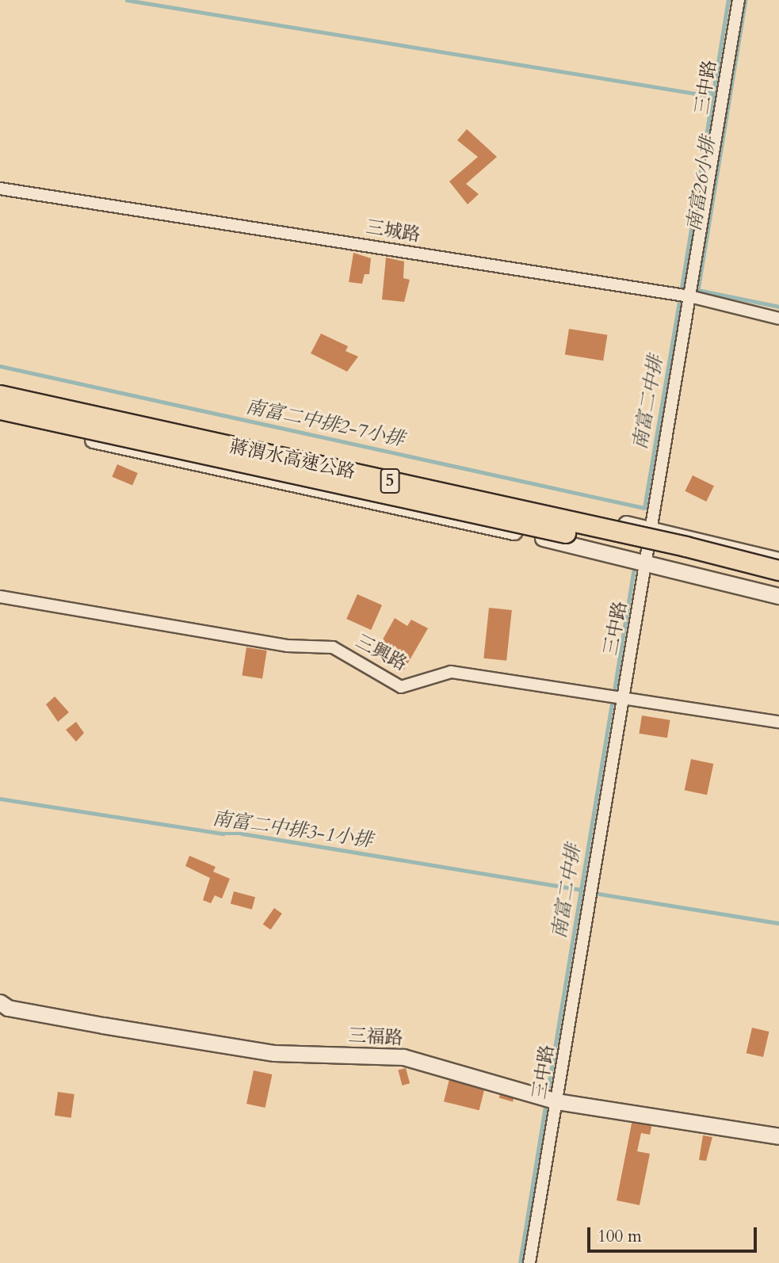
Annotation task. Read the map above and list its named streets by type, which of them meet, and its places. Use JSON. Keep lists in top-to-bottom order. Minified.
{"streets":{"highway":["蔣渭水高速公路","5"],"main road":["三福路"],"street":["三中路","三城路","三興路"]},"crossings":[["三中路","三城路"],["三中路","三興路"],["三中路","三福路"]],"water":["南富26小排","南富二中排","南富二中排2-7小排","南富二中排3-1小排"],"scale_bar":"100 m"}
